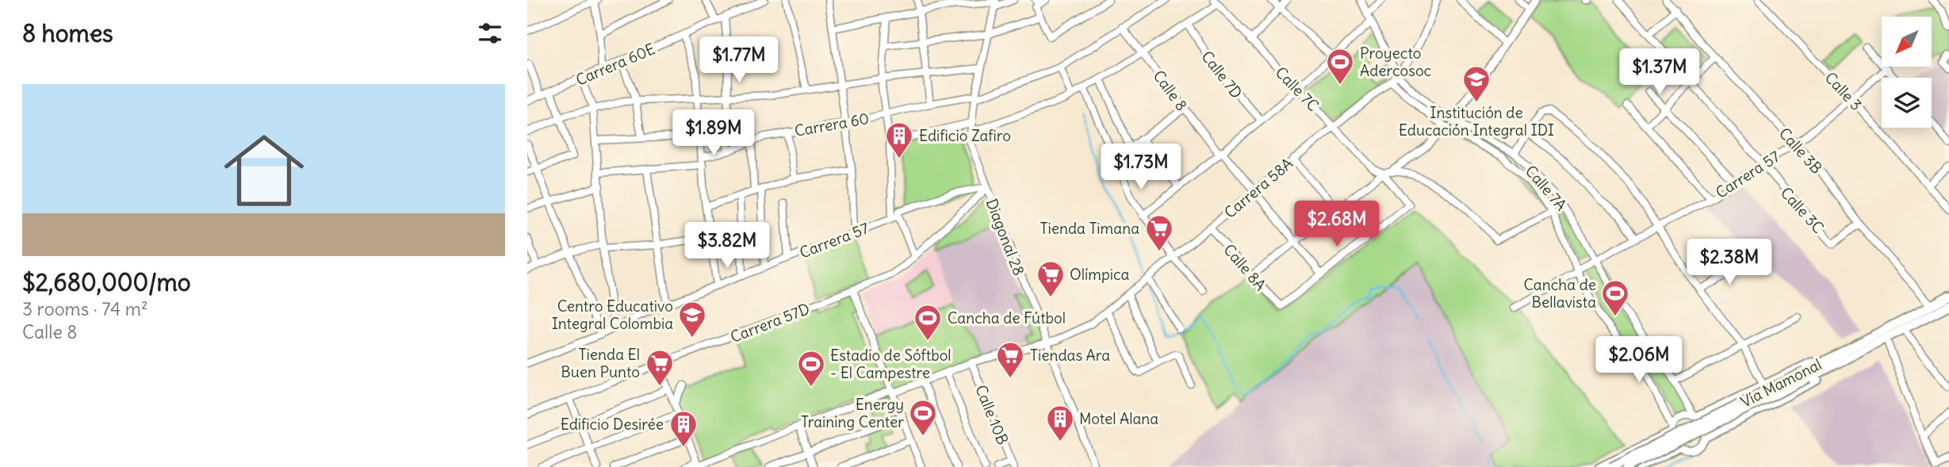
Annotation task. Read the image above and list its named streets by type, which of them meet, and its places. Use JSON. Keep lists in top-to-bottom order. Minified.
{"streets":{"main road":["Vía Mamonal"],"street":["Carrera 60E","Calle 7D","Calle 7C","Calle 8","Calle 3","Carrera 60","Calle 3B","Carrera 57","Carrera 58A","Calle 7A","Calle 3C","Diagonal 28","Calle 8A","Carrera 57D","Calle 10B"]},"crossings":[["Calle 7C","Carrera 58A"],["Calle 8","Carrera 60"],["Calle 8","Carrera 58A"],["Calle 8","Calle 8A"],["Calle 3","Carrera 57"],["Carrera 60","Diagonal 28"],["Calle 3B","Carrera 57"],["Calle 3B","Calle 3C"],["Calle 3B","Vía Mamonal"],["Carrera 57","Calle 7A"],["Carrera 57","Calle 3C"],["Carrera 57","Diagonal 28"],["Carrera 57","Carrera 57D"],["Carrera 58A","Calle 7A"],["Carrera 58A","Diagonal 28"],["Carrera 58A","Calle 8A"],["Diagonal 28","Carrera 57D"]],"places":{"sports":["Proyecto Adercosoc","Cancha de Bellavista","Cancha de Fútbol","Estadio de Sóftbol - El Campestre","Energy Training Center"],"school or university":["Institución de Educación Integral IDI","Centro Educativo Integral Colombia"],"building":["Edificio Zafiro","Motel Alana","Edificio Desirée"],"supermarket":["Tienda Timana","Olímpica","Tiendas Ara","Tienda El Buen Punto"]},"north":"bottom left","page":{"heading":"8 homes","price":["$1.77M","$1.37M","$1.89M","$1.73M","$2.68M","$3.82M","$2.38M","$2.06M"],"list":[{"name":"$2,680,000/mo","note":"3 rooms · 74 m² · Calle 8"}]}}
